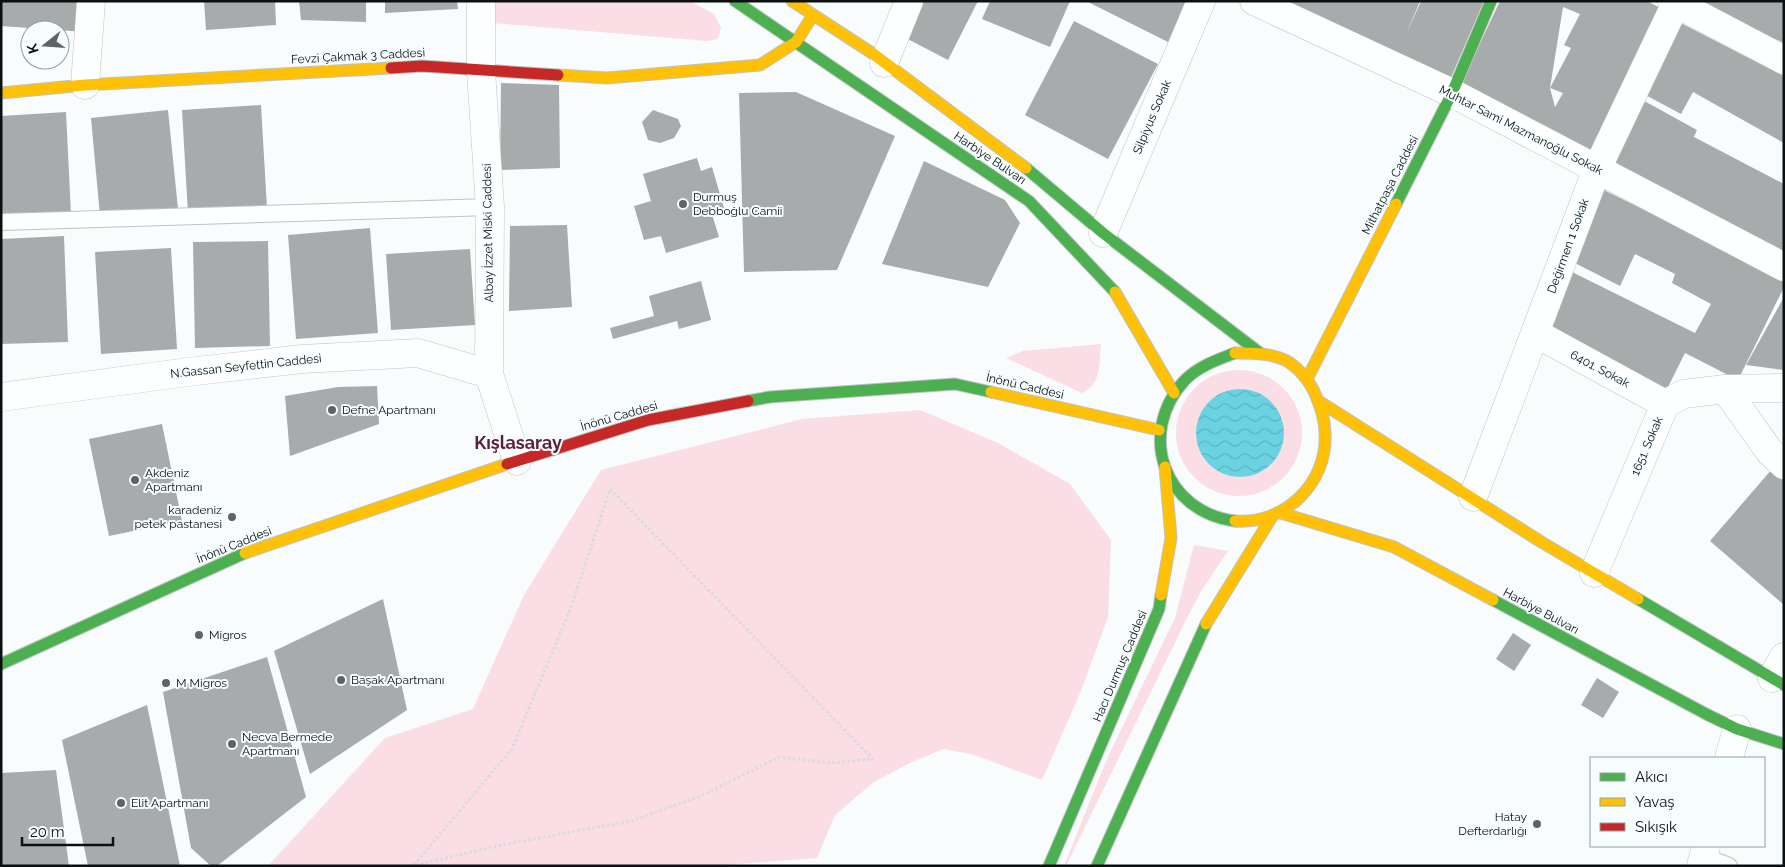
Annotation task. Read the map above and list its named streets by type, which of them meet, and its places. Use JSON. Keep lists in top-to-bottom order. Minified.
{"streets":{"main road":["Fevzi Çakmak 3 Caddesi","Harbiye Bulvarı","Mithatpaşa Caddesi","İnönü Caddesi","Hacı Durmuş Caddesi"],"street":["Silpiyus Sokak","Muhtar Sami Mazmanoğlu Sokak","Albay İzzet Miski Caddesi","Değirmen 1 Sokak","N.Gassan Seyfettin Caddesi","6401. Sokak","1651. Sokak"]},"crossings":[["Fevzi Çakmak 3 Caddesi","Harbiye Bulvarı"],["Fevzi Çakmak 3 Caddesi","Albay İzzet Miski Caddesi"],["Silpiyus Sokak","Harbiye Bulvarı"],["Muhtar Sami Mazmanoğlu Sokak","Mithatpaşa Caddesi"],["Muhtar Sami Mazmanoğlu Sokak","Değirmen 1 Sokak"],["Harbiye Bulvarı","Mithatpaşa Caddesi"],["Harbiye Bulvarı","Değirmen 1 Sokak"],["Harbiye Bulvarı","İnönü Caddesi"],["Harbiye Bulvarı","1651. Sokak"],["Harbiye Bulvarı","Hacı Durmuş Caddesi"],["Mithatpaşa Caddesi","İnönü Caddesi"],["Mithatpaşa Caddesi","Hacı Durmuş Caddesi"],["Albay İzzet Miski Caddesi","N.Gassan Seyfettin Caddesi"],["Albay İzzet Miski Caddesi","İnönü Caddesi"],["Değirmen 1 Sokak","6401. Sokak"],["6401. Sokak","1651. Sokak"],["İnönü Caddesi","Hacı Durmuş Caddesi"]],"districts":["Kışlasaray"],"places":["Durmuş Debboğlu Camii","Defne Apartmanı","Akdeniz Apartmanı","karadeniz petek pastanesi","Migros","Başak Apartmanı","M Migros","Necva Bermede Apartmanı","Elit Apartmanı","Hatay Defterdarlığı"],"legend":["Akıcı","Yavaş","Sıkışık"],"scale_bar":"20 m","north":"left"}
